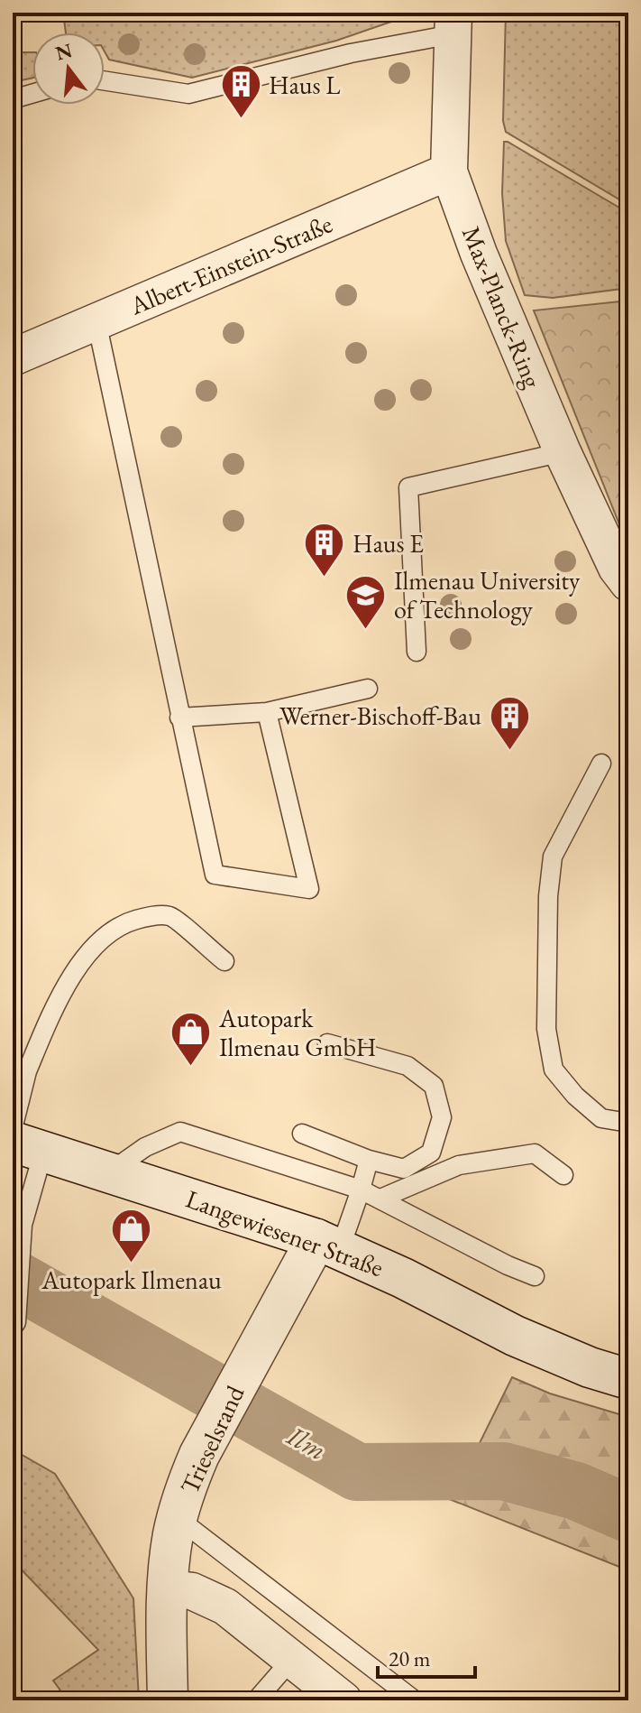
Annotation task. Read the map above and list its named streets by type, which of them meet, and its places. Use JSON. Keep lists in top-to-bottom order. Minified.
{"streets":{"main road":["Langewiesener Straße","Trieselsrand"],"street":["Albert-Einstein-Straße","Max-Planck-Ring"]},"crossings":[["Albert-Einstein-Straße","Max-Planck-Ring"],["Langewiesener Straße","Trieselsrand"]],"water":["Ilm"],"places":{"building":["Haus L","Haus E","Werner-Bischoff-Bau"],"school or university":["Ilmenau University of Technology"],"shop":["Autopark Ilmenau GmbH","Autopark Ilmenau"]},"scale_bar":"20 m","north":"top"}
